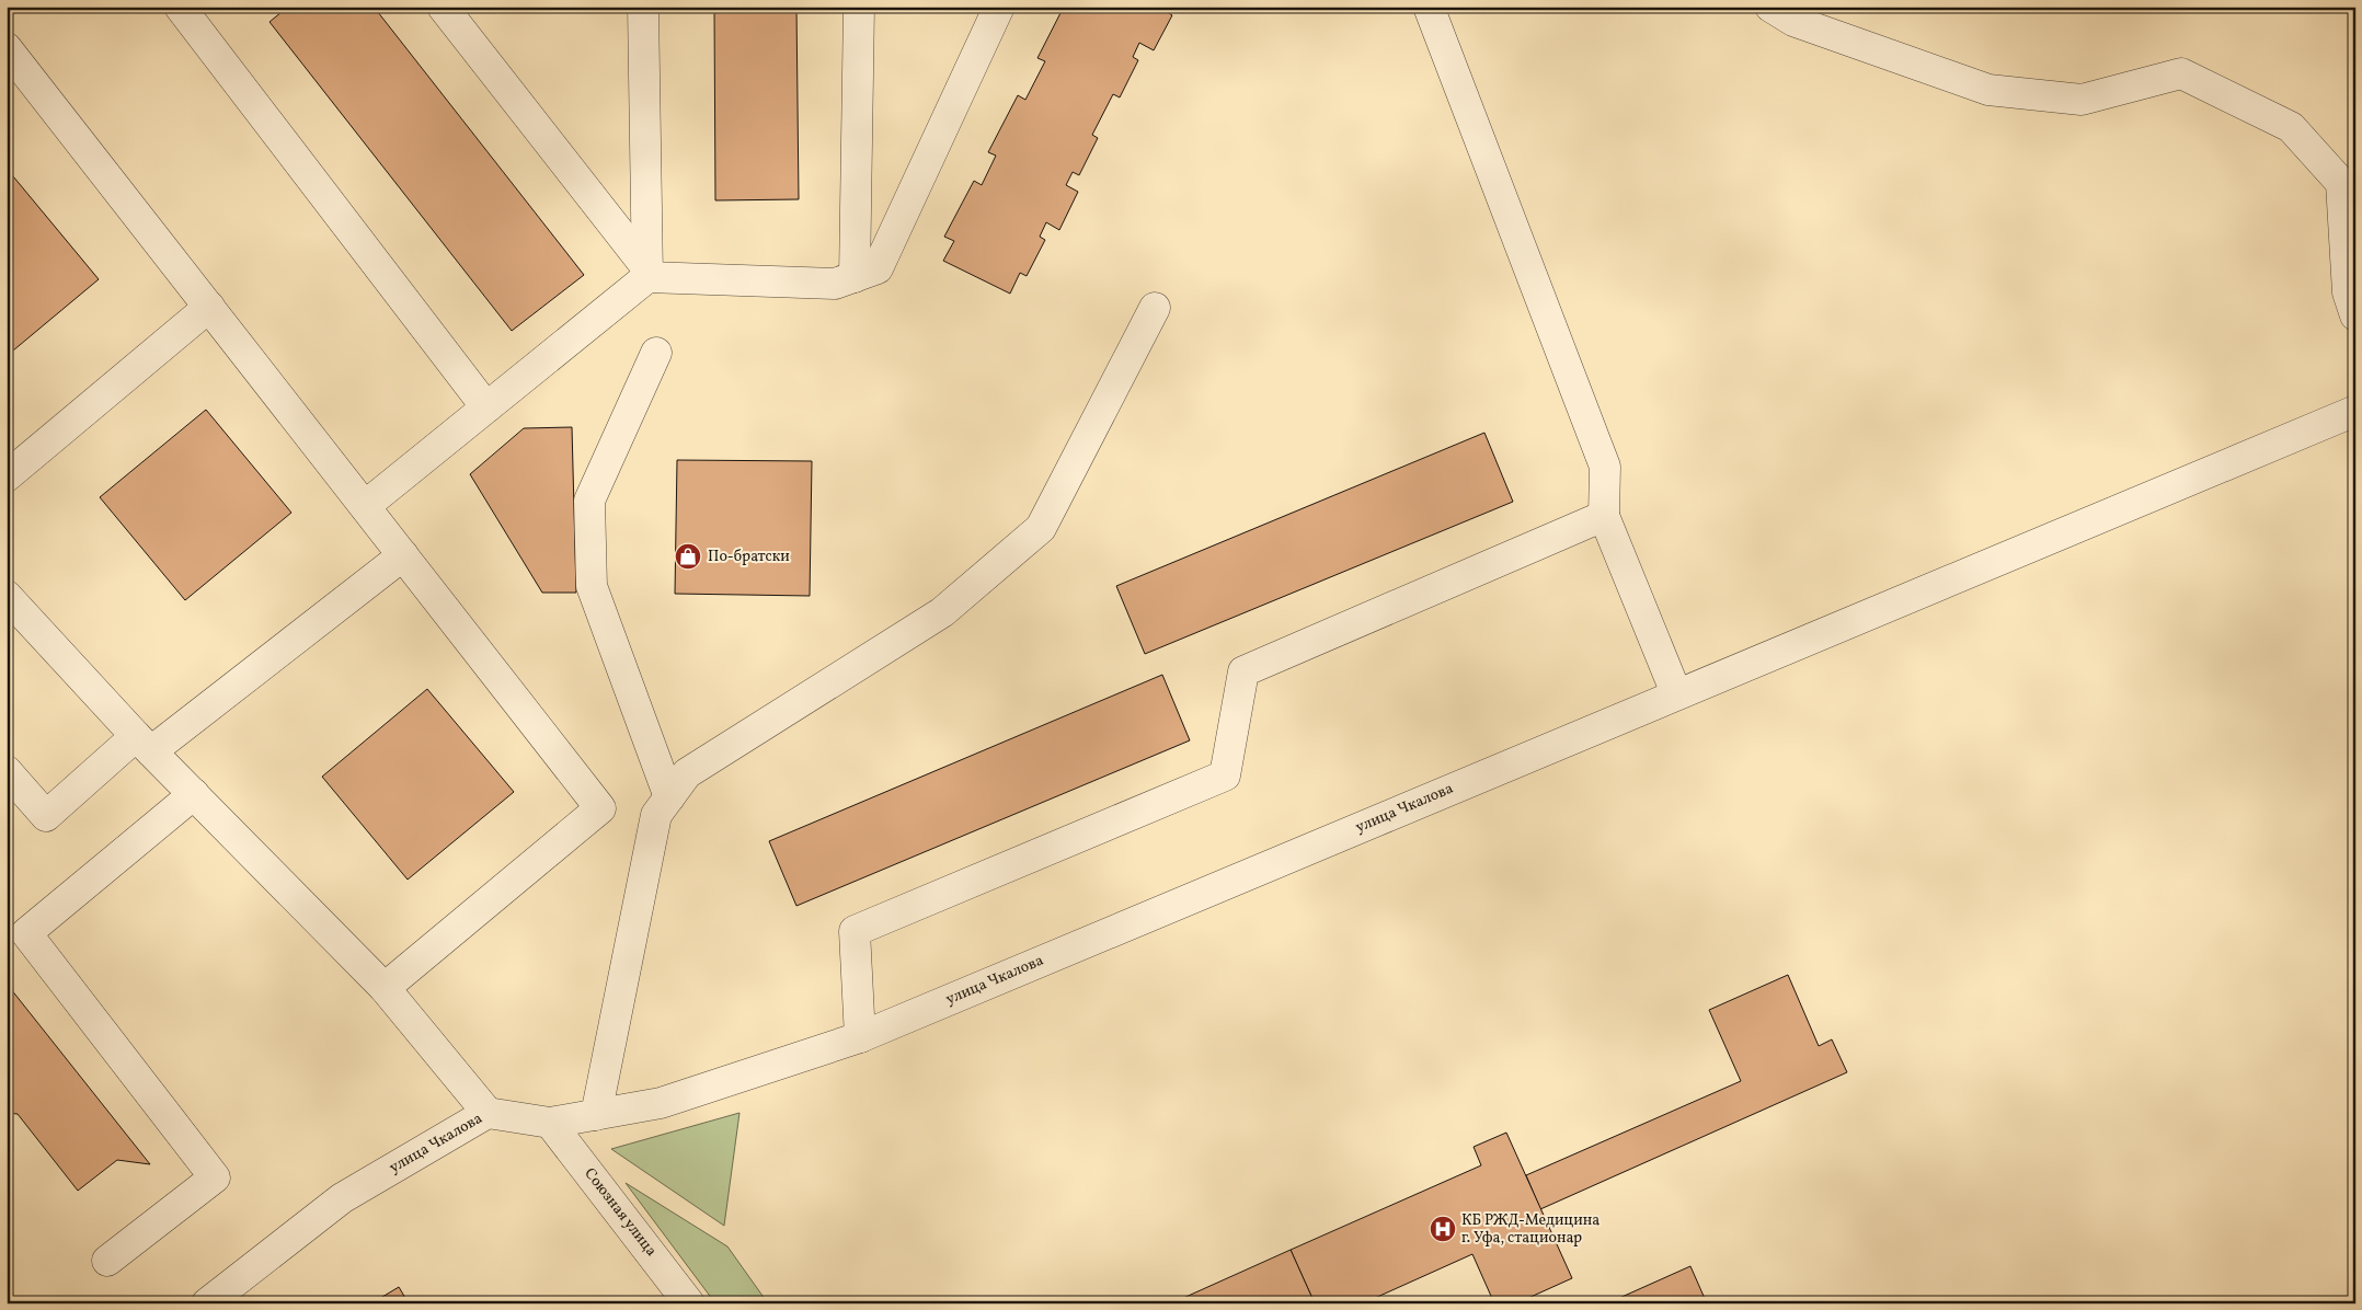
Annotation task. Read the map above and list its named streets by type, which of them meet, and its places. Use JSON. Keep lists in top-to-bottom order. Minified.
{"streets":{"street":["улица Чкалова","Союзная улица"]},"crossings":[["улица Чкалова","Союзная улица"]],"places":{"shop":["По-братски"],"hospital":["КБ РЖД-Медицина г. Уфа, стационар"]}}
